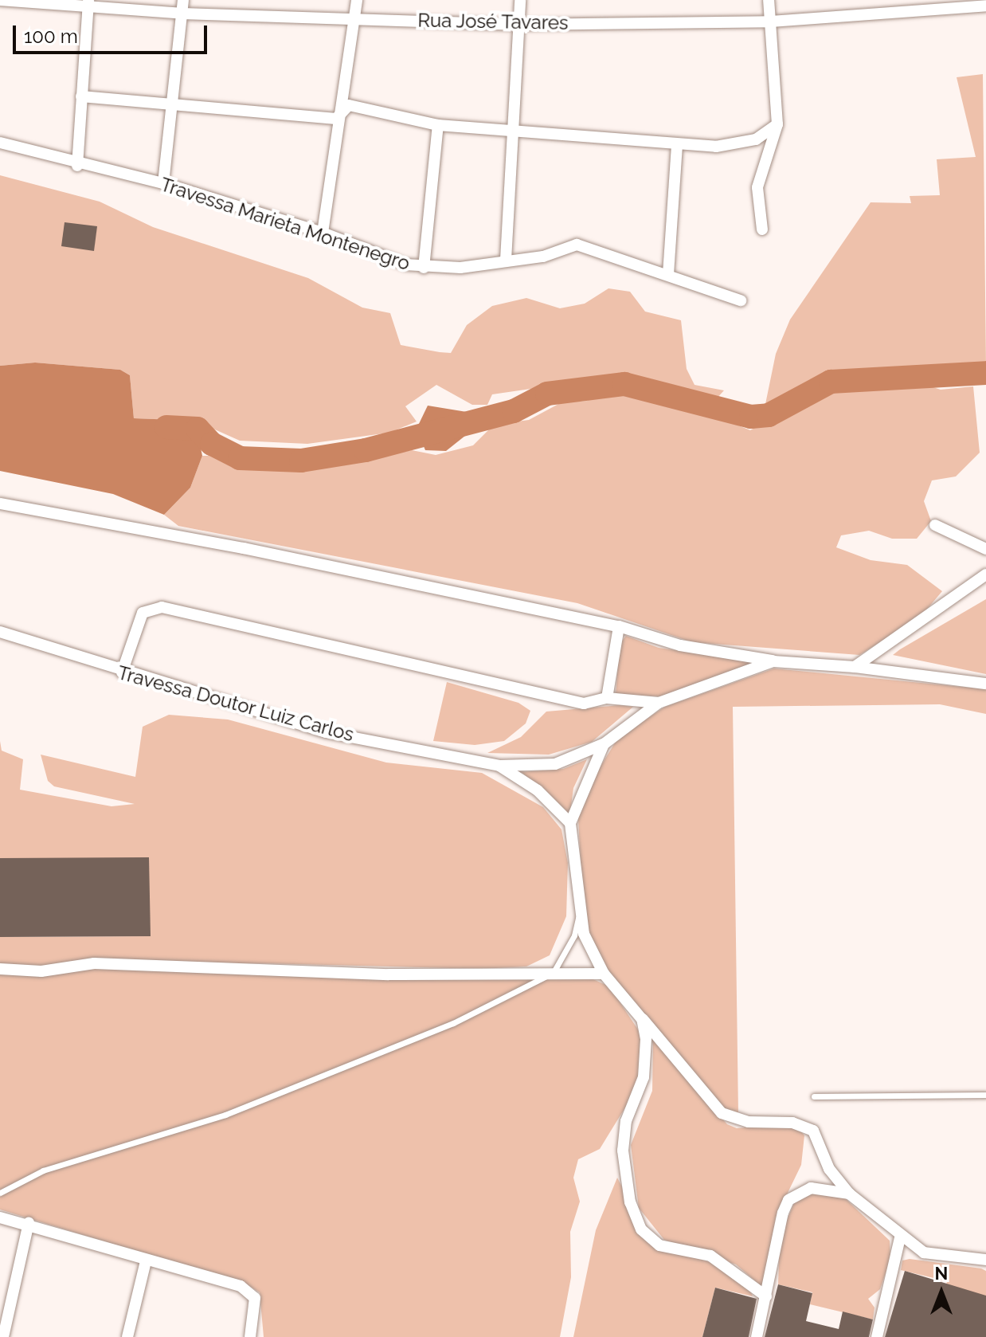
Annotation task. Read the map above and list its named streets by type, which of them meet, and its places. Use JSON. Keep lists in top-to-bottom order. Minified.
{"streets":{"street":["Rua José Tavares","Travessa Marieta Montenegro","Travessa Doutor Luiz Carlos"]},"scale_bar":"100 m","north":"top"}
